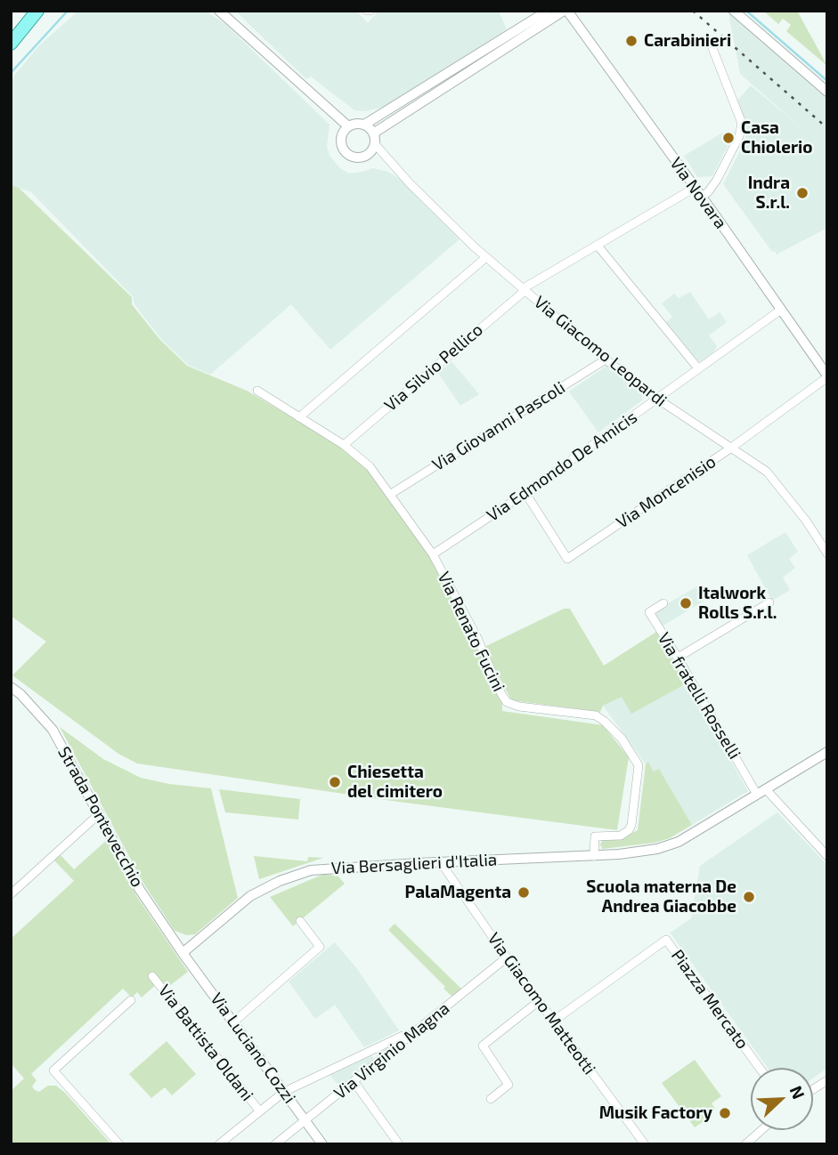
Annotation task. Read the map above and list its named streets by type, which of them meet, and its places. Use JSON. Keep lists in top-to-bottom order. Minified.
{"streets":{"street":["Via Novara","Via Giacomo Leopardi","Via Silvio Pellico","Via Giovanni Pascoli","Via Edmondo De Amicis","Via Moncenisio","Via Renato Fucini","Via fratelli Rosselli","Strada Pontevecchio","Via Bersaglieri d'Italia","Piazza Mercato","Via Giacomo Matteotti","Via Battista Oldani","Via Luciano Cozzi","Via Virginio Magna"]},"crossings":[["Via Novara","Via Silvio Pellico"],["Via Novara","Via Edmondo De Amicis"],["Via Novara","Via Moncenisio"],["Via Giacomo Leopardi","Via Silvio Pellico"],["Via Giacomo Leopardi","Via Giovanni Pascoli"],["Via Giacomo Leopardi","Via Edmondo De Amicis"],["Via Giacomo Leopardi","Via Moncenisio"],["Via Silvio Pellico","Via Renato Fucini"],["Via Giovanni Pascoli","Via Renato Fucini"],["Via Edmondo De Amicis","Via Moncenisio"],["Via Edmondo De Amicis","Via Renato Fucini"],["Via Renato Fucini","Via Bersaglieri d'Italia"],["Via fratelli Rosselli","Via Bersaglieri d'Italia"],["Strada Pontevecchio","Via Bersaglieri d'Italia"],["Strada Pontevecchio","Via Luciano Cozzi"],["Via Bersaglieri d'Italia","Via Giacomo Matteotti"],["Via Bersaglieri d'Italia","Via Luciano Cozzi"],["Piazza Mercato","Via Giacomo Matteotti"],["Via Giacomo Matteotti","Via Virginio Magna"],["Via Luciano Cozzi","Via Virginio Magna"]],"places":["Carabinieri","Casa Chiolerio","Indra S.r.l.","Italwork Rolls S.r.l.","Chiesetta del cimitero","PalaMagenta","Scuola materna De Andrea Giacobbe","Musik Factory"],"north":"top right"}
